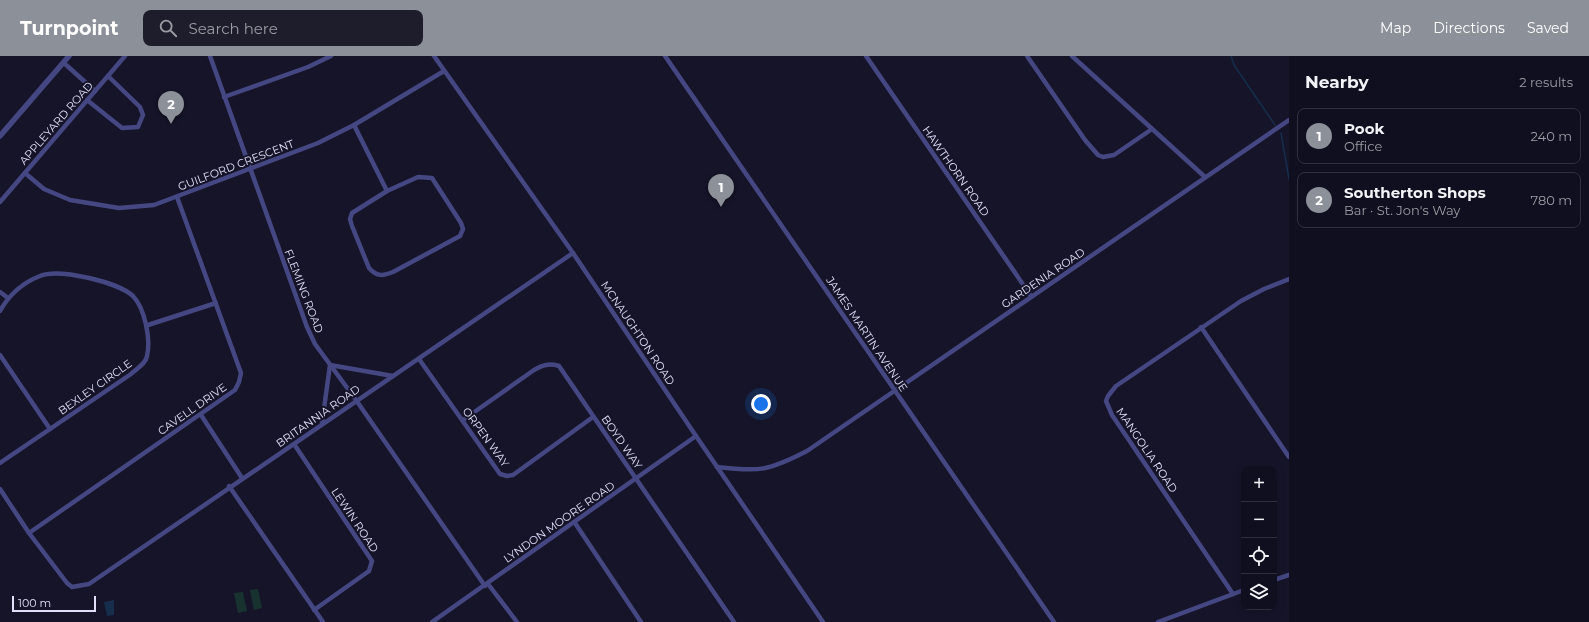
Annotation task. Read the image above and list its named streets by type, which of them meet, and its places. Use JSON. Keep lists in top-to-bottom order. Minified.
{"streets":{"street":["APPLEYARD ROAD","GUILFORD CRESCENT","HAWTHORN ROAD","GARDENIA ROAD","FLEMING ROAD","MCNAUGHTON ROAD","JAMES MARTIN AVENUE","BEXLEY CIRCLE","CAVELL DRIVE","BRITANNIA ROAD","ORPEN WAY","BOYD WAY","MANGOLIA ROAD","LEWIN ROAD","LYNDON MOORE ROAD"]},"crossings":[["APPLEYARD ROAD","GUILFORD CRESCENT"],["GUILFORD CRESCENT","FLEMING ROAD"],["GUILFORD CRESCENT","MCNAUGHTON ROAD"],["GUILFORD CRESCENT","CAVELL DRIVE"],["HAWTHORN ROAD","GARDENIA ROAD"],["GARDENIA ROAD","MCNAUGHTON ROAD"],["GARDENIA ROAD","JAMES MARTIN AVENUE"],["FLEMING ROAD","BRITANNIA ROAD"],["FLEMING ROAD","LYNDON MOORE ROAD"],["MCNAUGHTON ROAD","BRITANNIA ROAD"],["MCNAUGHTON ROAD","LYNDON MOORE ROAD"],["CAVELL DRIVE","BRITANNIA ROAD"],["BRITANNIA ROAD","ORPEN WAY"],["BRITANNIA ROAD","LEWIN ROAD"],["ORPEN WAY","BOYD WAY"],["BOYD WAY","LYNDON MOORE ROAD"]],"scale_bar":"100 m","page":{"header":"Turnpoint","search":"Search here","nav":["Map","Directions","Saved"],"heading":["Nearby","2 results"],"pins":["2","1"],"list":[{"mark":"1","name":"Pook","note":"Office","value":"240 m"},{"mark":"2","name":"Southerton Shops","note":"Bar · St. Jon's Way","value":"780 m"}],"map_buttons":["+","−"],"scale":"100 m"}}
